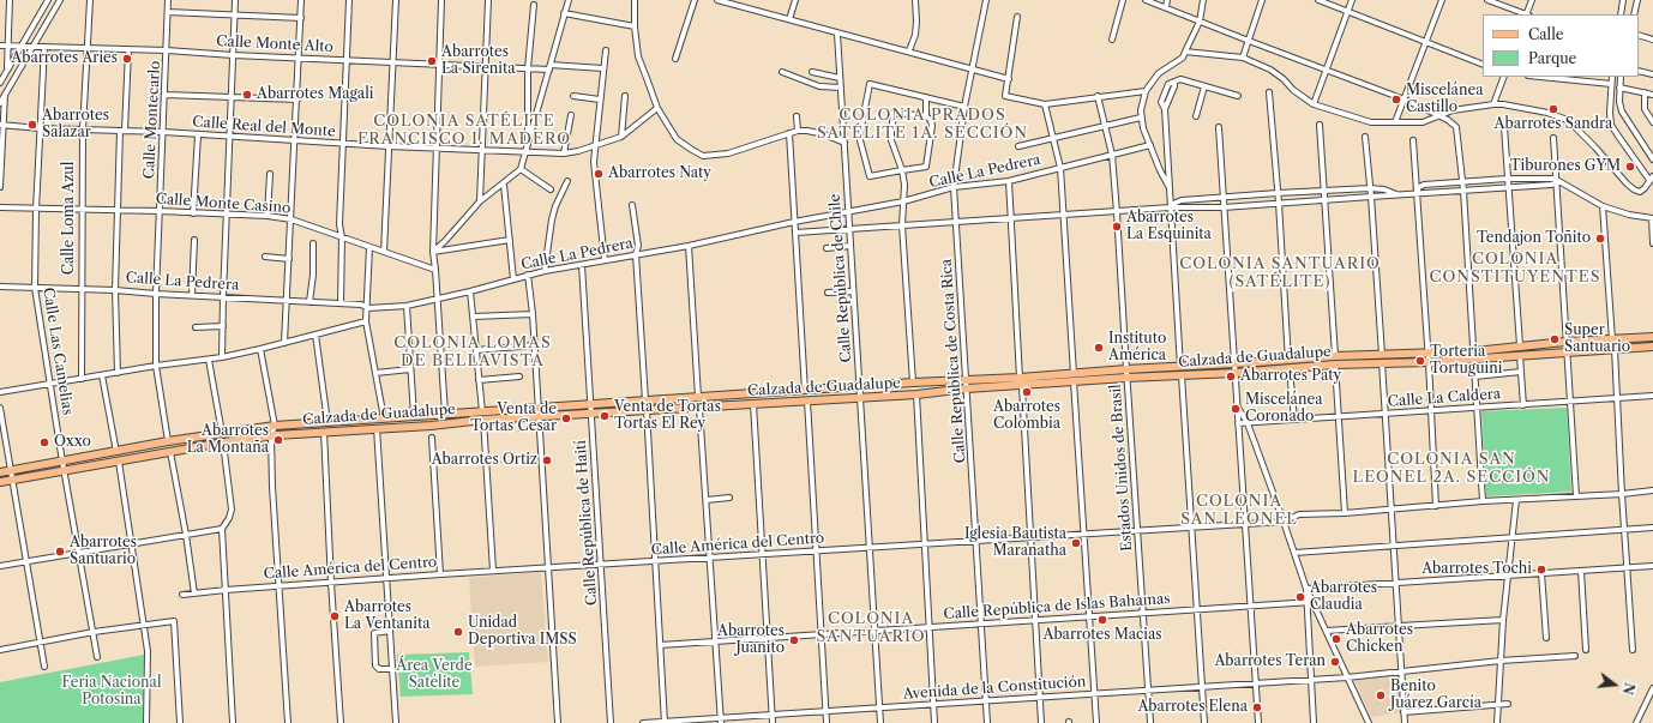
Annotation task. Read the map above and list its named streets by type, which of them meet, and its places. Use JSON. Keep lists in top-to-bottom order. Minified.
{"streets":{"main road":["Calzada de Guadalupe"],"street":["Calle Monte Alto","Calle Montecarlo","Calle Real del Monte","Calle La Pedrera","Calle Monte Casino","Calle Loma Azul","Calle República de Chile","Calle Las Camelias","Calle República de Costa Rica","Calle La Caldera","Estados Unidos de Brasil","Calle República de Haití","Calle América del Centro","Calle República de Islas Bahamas","Avenida de la Constitución"]},"crossings":[["Calle Monte Alto","Calle Montecarlo"],["Calle Monte Alto","Calle Loma Azul"],["Calle Monte Alto","Calle Las Camelias"],["Calle Montecarlo","Calle Real del Monte"],["Calle Montecarlo","Calle La Pedrera"],["Calle Montecarlo","Calle Monte Casino"],["Calle Montecarlo","Calzada de Guadalupe"],["Calle Real del Monte","Calle Loma Azul"],["Calle Real del Monte","Calle Las Camelias"],["Calle La Pedrera","Calle Loma Azul"],["Calle La Pedrera","Calle República de Chile"],["Calle La Pedrera","Calle Las Camelias"],["Calle La Pedrera","Calle República de Costa Rica"],["Calle La Pedrera","Estados Unidos de Brasil"],["Calle La Pedrera","Calle República de Haití"],["Calle Monte Casino","Calle Loma Azul"],["Calle Monte Casino","Calle Las Camelias"],["Calle República de Chile","Calzada de Guadalupe"],["Calle República de Chile","Calle América del Centro"],["Calle República de Chile","Calle República de Islas Bahamas"],["Calle República de Chile","Avenida de la Constitución"],["Calle Las Camelias","Calzada de Guadalupe"],["Calzada de Guadalupe","Calle República de Costa Rica"],["Calzada de Guadalupe","Estados Unidos de Brasil"],["Calzada de Guadalupe","Calle República de Haití"],["Calle República de Costa Rica","Calle América del Centro"],["Calle República de Costa Rica","Calle República de Islas Bahamas"],["Calle República de Costa Rica","Avenida de la Constitución"],["Estados Unidos de Brasil","Calle América del Centro"],["Estados Unidos de Brasil","Calle República de Islas Bahamas"],["Estados Unidos de Brasil","Avenida de la Constitución"],["Calle República de Haití","Calle América del Centro"]],"districts":["COLONIA PRADOS SATÉLITE 1A. SECCIÓN","COLONIA SATÉLITE FRANCISCO I. MADERO","COLONIA CONSTITUYENTES","COLONIA SANTUARIO (SATÉLITE)","COLONIA LOMAS DE BELLAVISTA","COLONIA SAN LEONEL 2A. SECCIÓN","COLONIA SAN LEONEL","COLONIA SANTUARIO"],"parks":["Área Verde Satélite","Feria Nacional Potosina"],"places":["Abarrotes Aries","Abarrotes La Sirenita","Abarrotes Magali","Miscelánea Castillo","Abarrotes Sandra","Abarrotes Salazar","Tiburones GYM","Abarrotes Naty","Abarrotes La Esquinita","Tendajon Toñito","Super Santuario","Instituto América","Torteria Tortuguini","Abarrotes Paty","Abarrotes Colombia","Miscelánea Coronado","Venta de Tortas Tortas El Rey","Venta de Tortas Cesar","Abarrotes La Montaña","Oxxo","Abarrotes Ortiz","Iglesia Bautista Maranatha","Abarrotes Santuario","Abarrotes Tochi","Abarrotes Claudia","Abarrotes La Ventanita","Abarrotes Macias","Unidad Deportiva IMSS","Abarrotes Chicken","Abarrotes Juanito","Abarrotes Teran","Benito Juárez García","Abarrotes Elena"],"legend":["Calle","Parque"],"north":"right"}
